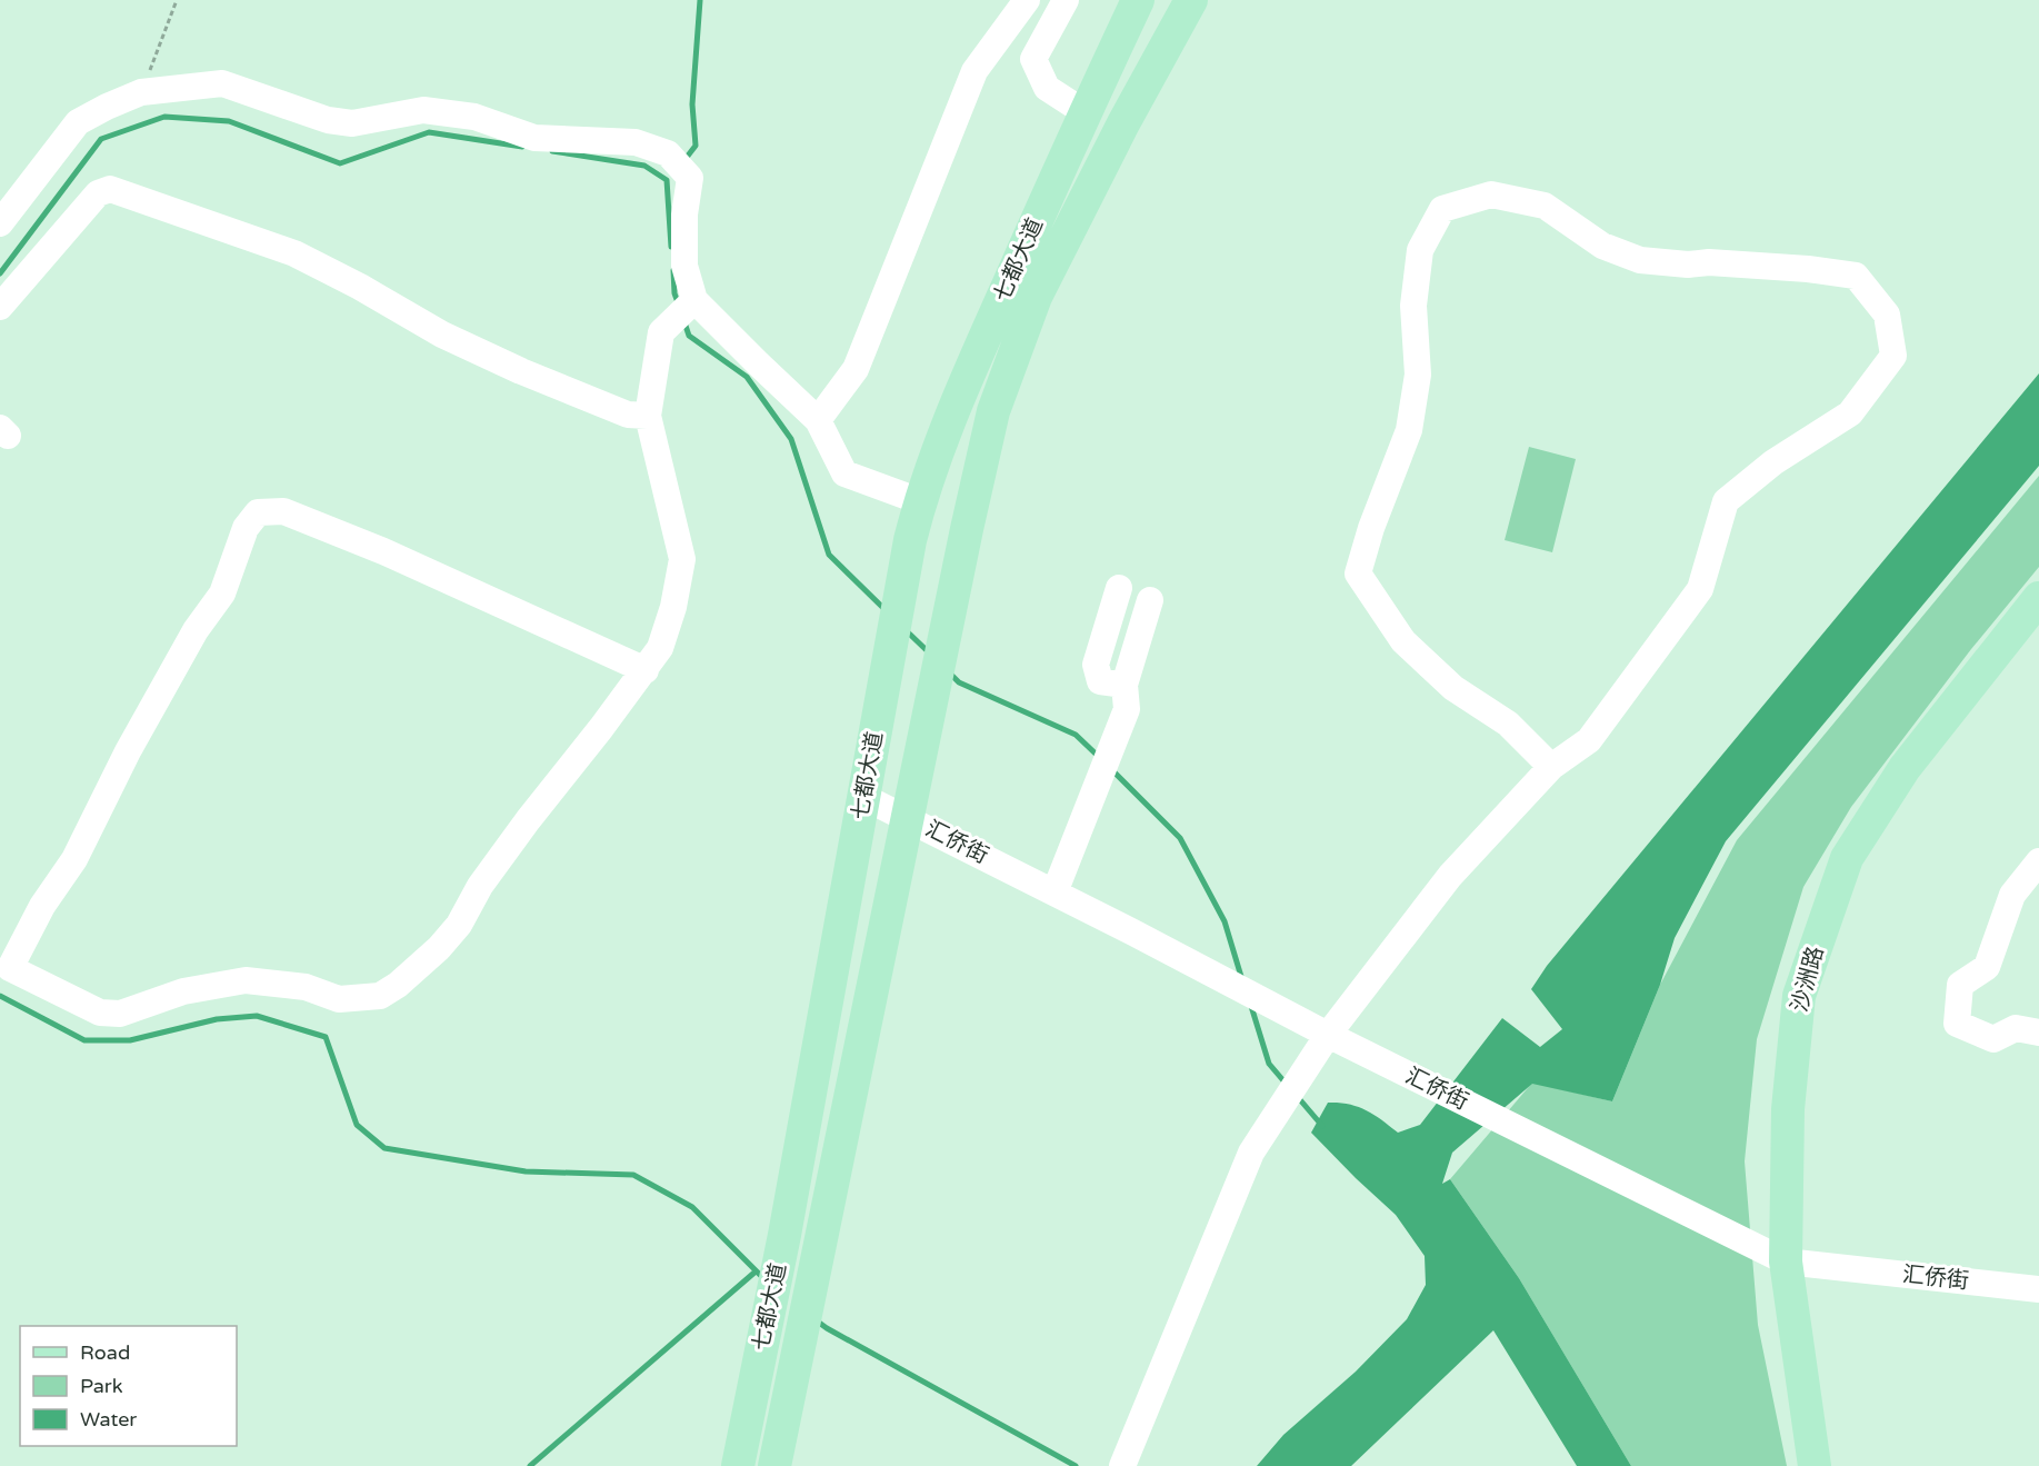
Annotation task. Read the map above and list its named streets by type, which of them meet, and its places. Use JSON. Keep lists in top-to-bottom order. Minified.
{"streets":{"main road":["七都大道","沙洲路"],"street":["汇侨街"]},"crossings":[["七都大道","汇侨街"],["汇侨街","沙洲路"]],"legend":["Road","Park","Water"]}
